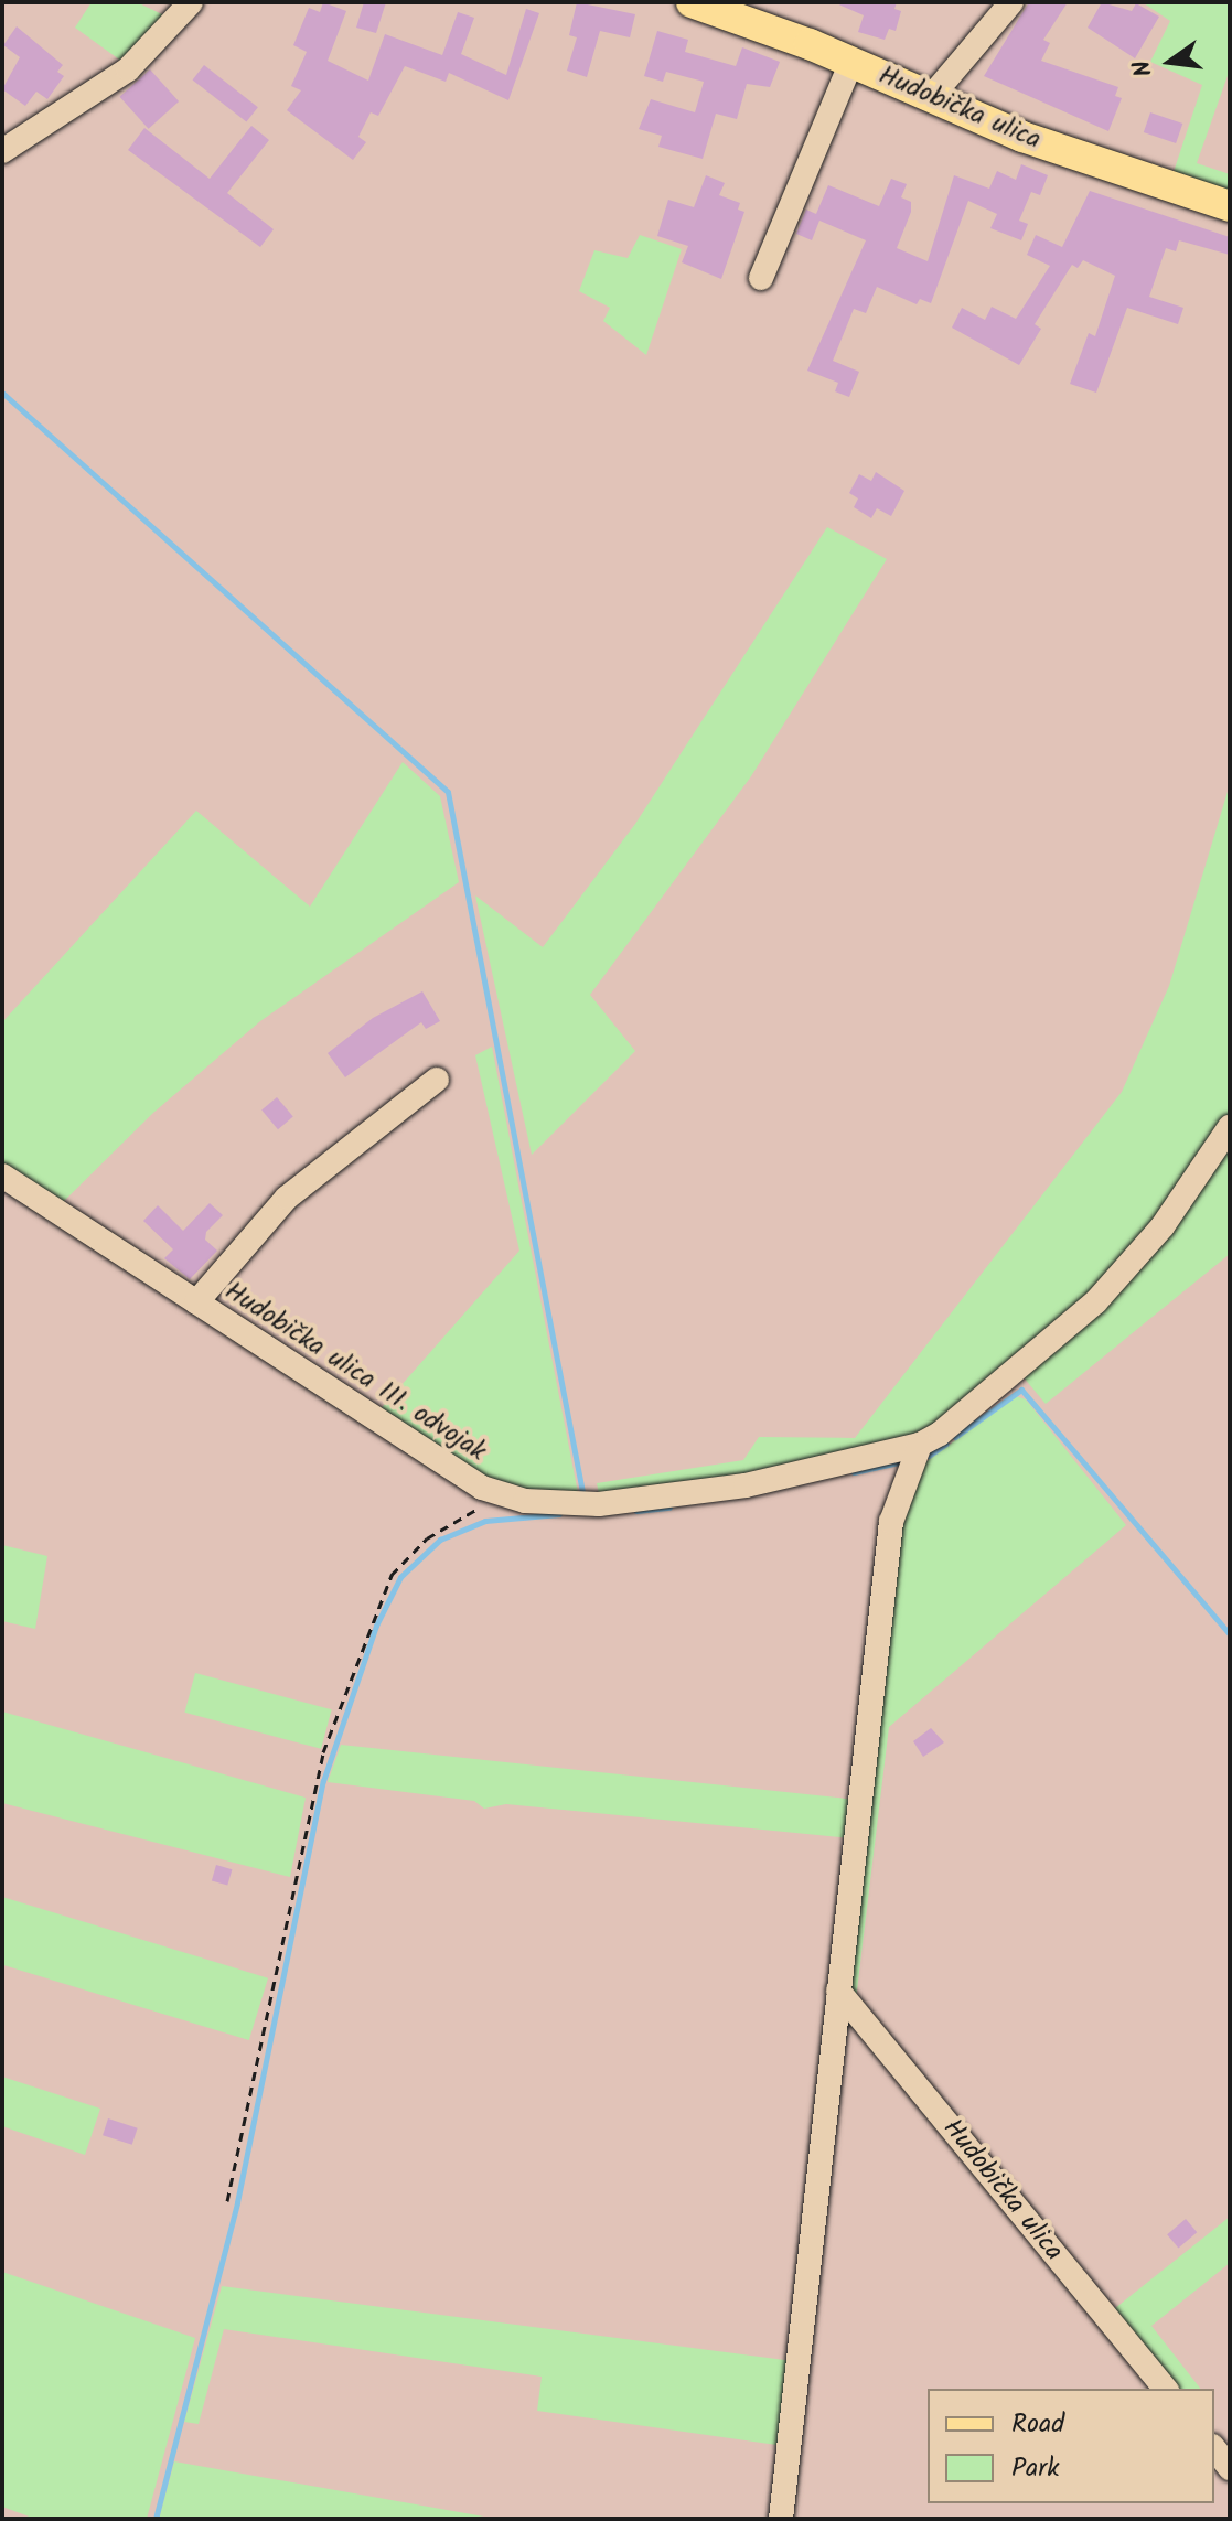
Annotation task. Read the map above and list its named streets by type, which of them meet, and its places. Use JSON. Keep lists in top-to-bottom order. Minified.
{"streets":{"main road":["Hudobička ulica"],"street":["Hudobička ulica III. odvojak"]},"legend":["Road","Park"],"north":"left"}
